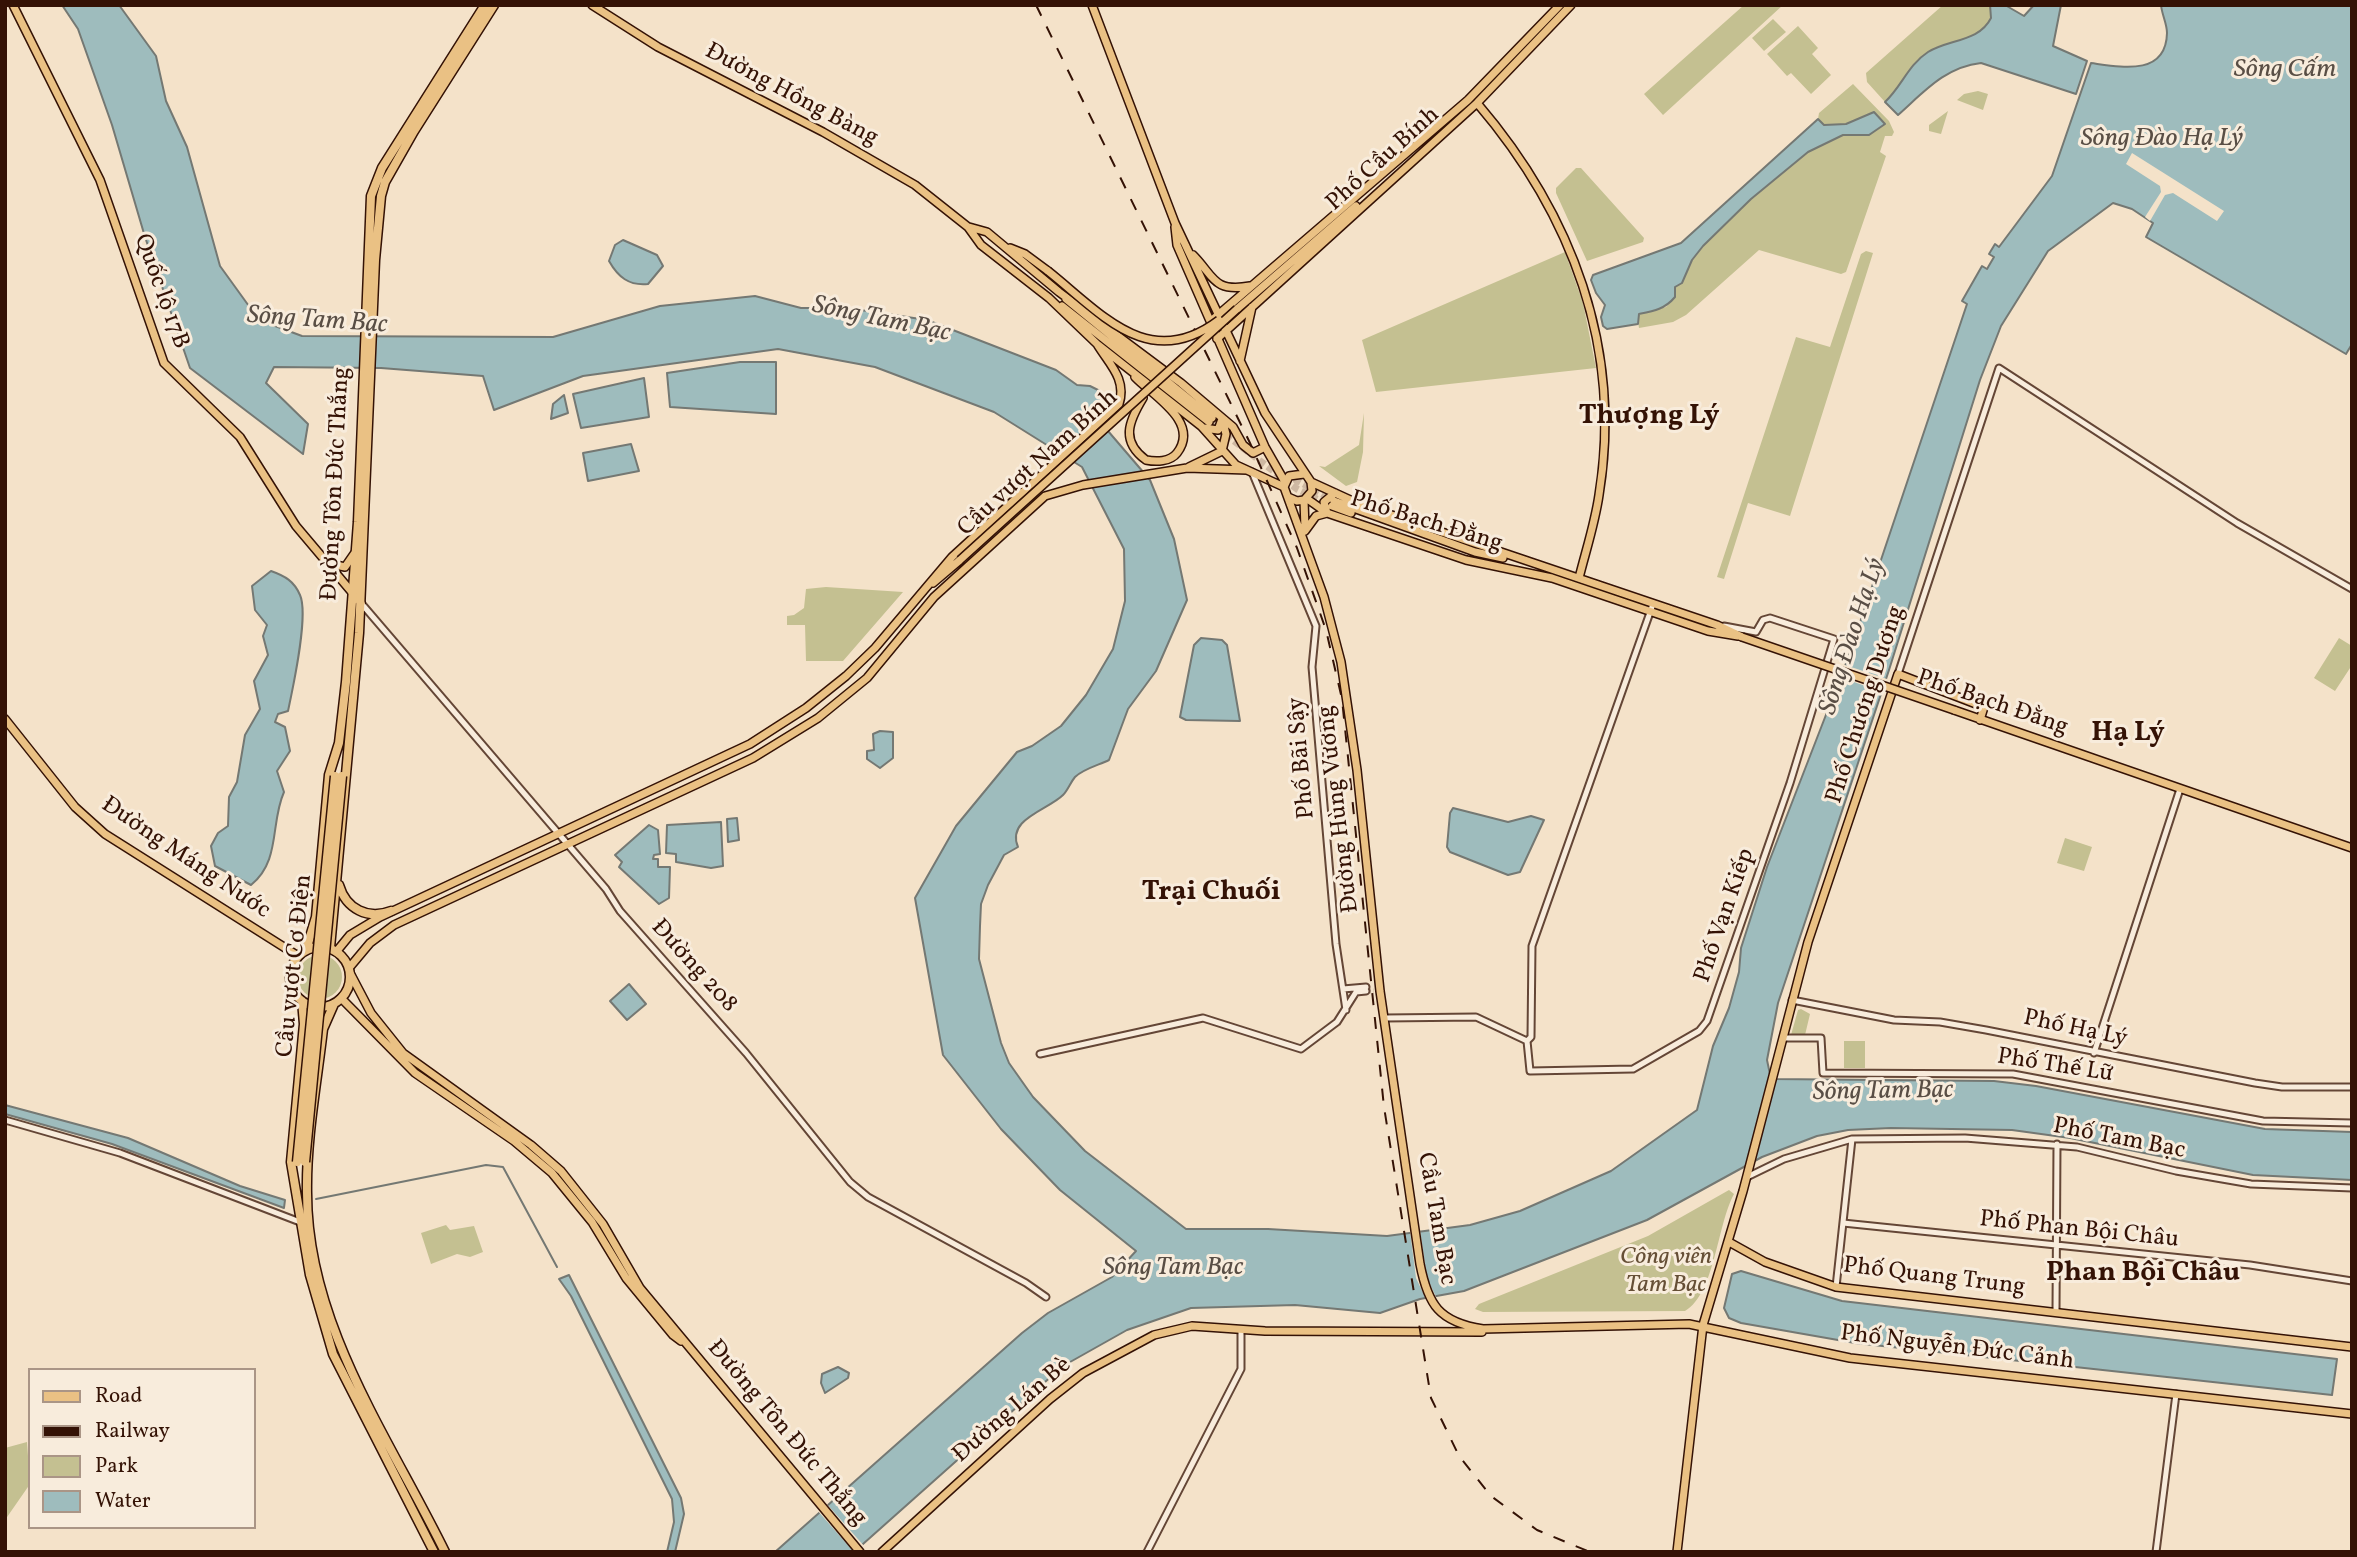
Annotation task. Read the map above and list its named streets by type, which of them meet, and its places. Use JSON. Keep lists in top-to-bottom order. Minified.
{"streets":{"highway":["Đường Tôn Đức Thắng","Cầu vượt Cơ Điện"],"main road":["Đường Hồng Bàng","Phố Cầu Bính","Quốc lộ 17B","Cầu vượt Nam Bính","Phố Bạch Đằng","Phố Chương Dương","Đường Hùng Vương","Đường Máng Nước","Cầu Tam Bạc","Phố Quang Trung","Phố Nguyễn Đức Cảnh","Đường Lán Bè"],"street":["Phố Bãi Sậy","Phố Vạn Kiếp","Đường 208","Phố Hạ Lý","Phố Thế Lữ","Phố Tam Bạc","Phố Phan Bội Châu"]},"crossings":[["Đường Hồng Bàng","Cầu vượt Nam Bính"],["Đường Hồng Bàng","Phố Bạch Đằng"],["Đường Hồng Bàng","Phố Bãi Sậy"],["Đường Hồng Bàng","Đường Hùng Vương"],["Phố Cầu Bính","Cầu vượt Nam Bính"],["Quốc lộ 17B","Đường Tôn Đức Thắng"],["Quốc lộ 17B","Đường 208"],["Đường Tôn Đức Thắng","Đường Máng Nước"],["Đường Tôn Đức Thắng","Cầu vượt Cơ Điện"],["Đường Tôn Đức Thắng","Đường 208"],["Phố Bạch Đằng","Đường Hùng Vương"],["Phố Bạch Đằng","Phố Vạn Kiếp"],["Phố Chương Dương","Phố Hạ Lý"],["Phố Chương Dương","Phố Thế Lữ"],["Phố Chương Dương","Phố Tam Bạc"],["Đường Hùng Vương","Cầu Tam Bạc"],["Cầu Tam Bạc","Phố Nguyễn Đức Cảnh"],["Phố Nguyễn Đức Cảnh","Đường Lán Bè"]],"districts":["Thượng Lý","Hạ Lý","Trại Chuối","Phan Bội Châu"],"water":["Sông Cấm","Sông Đào Hạ Lý","Sông Tam Bạc"],"parks":["Công viên Tam Bạc"],"legend":["Road","Railway","Park","Water"]}
